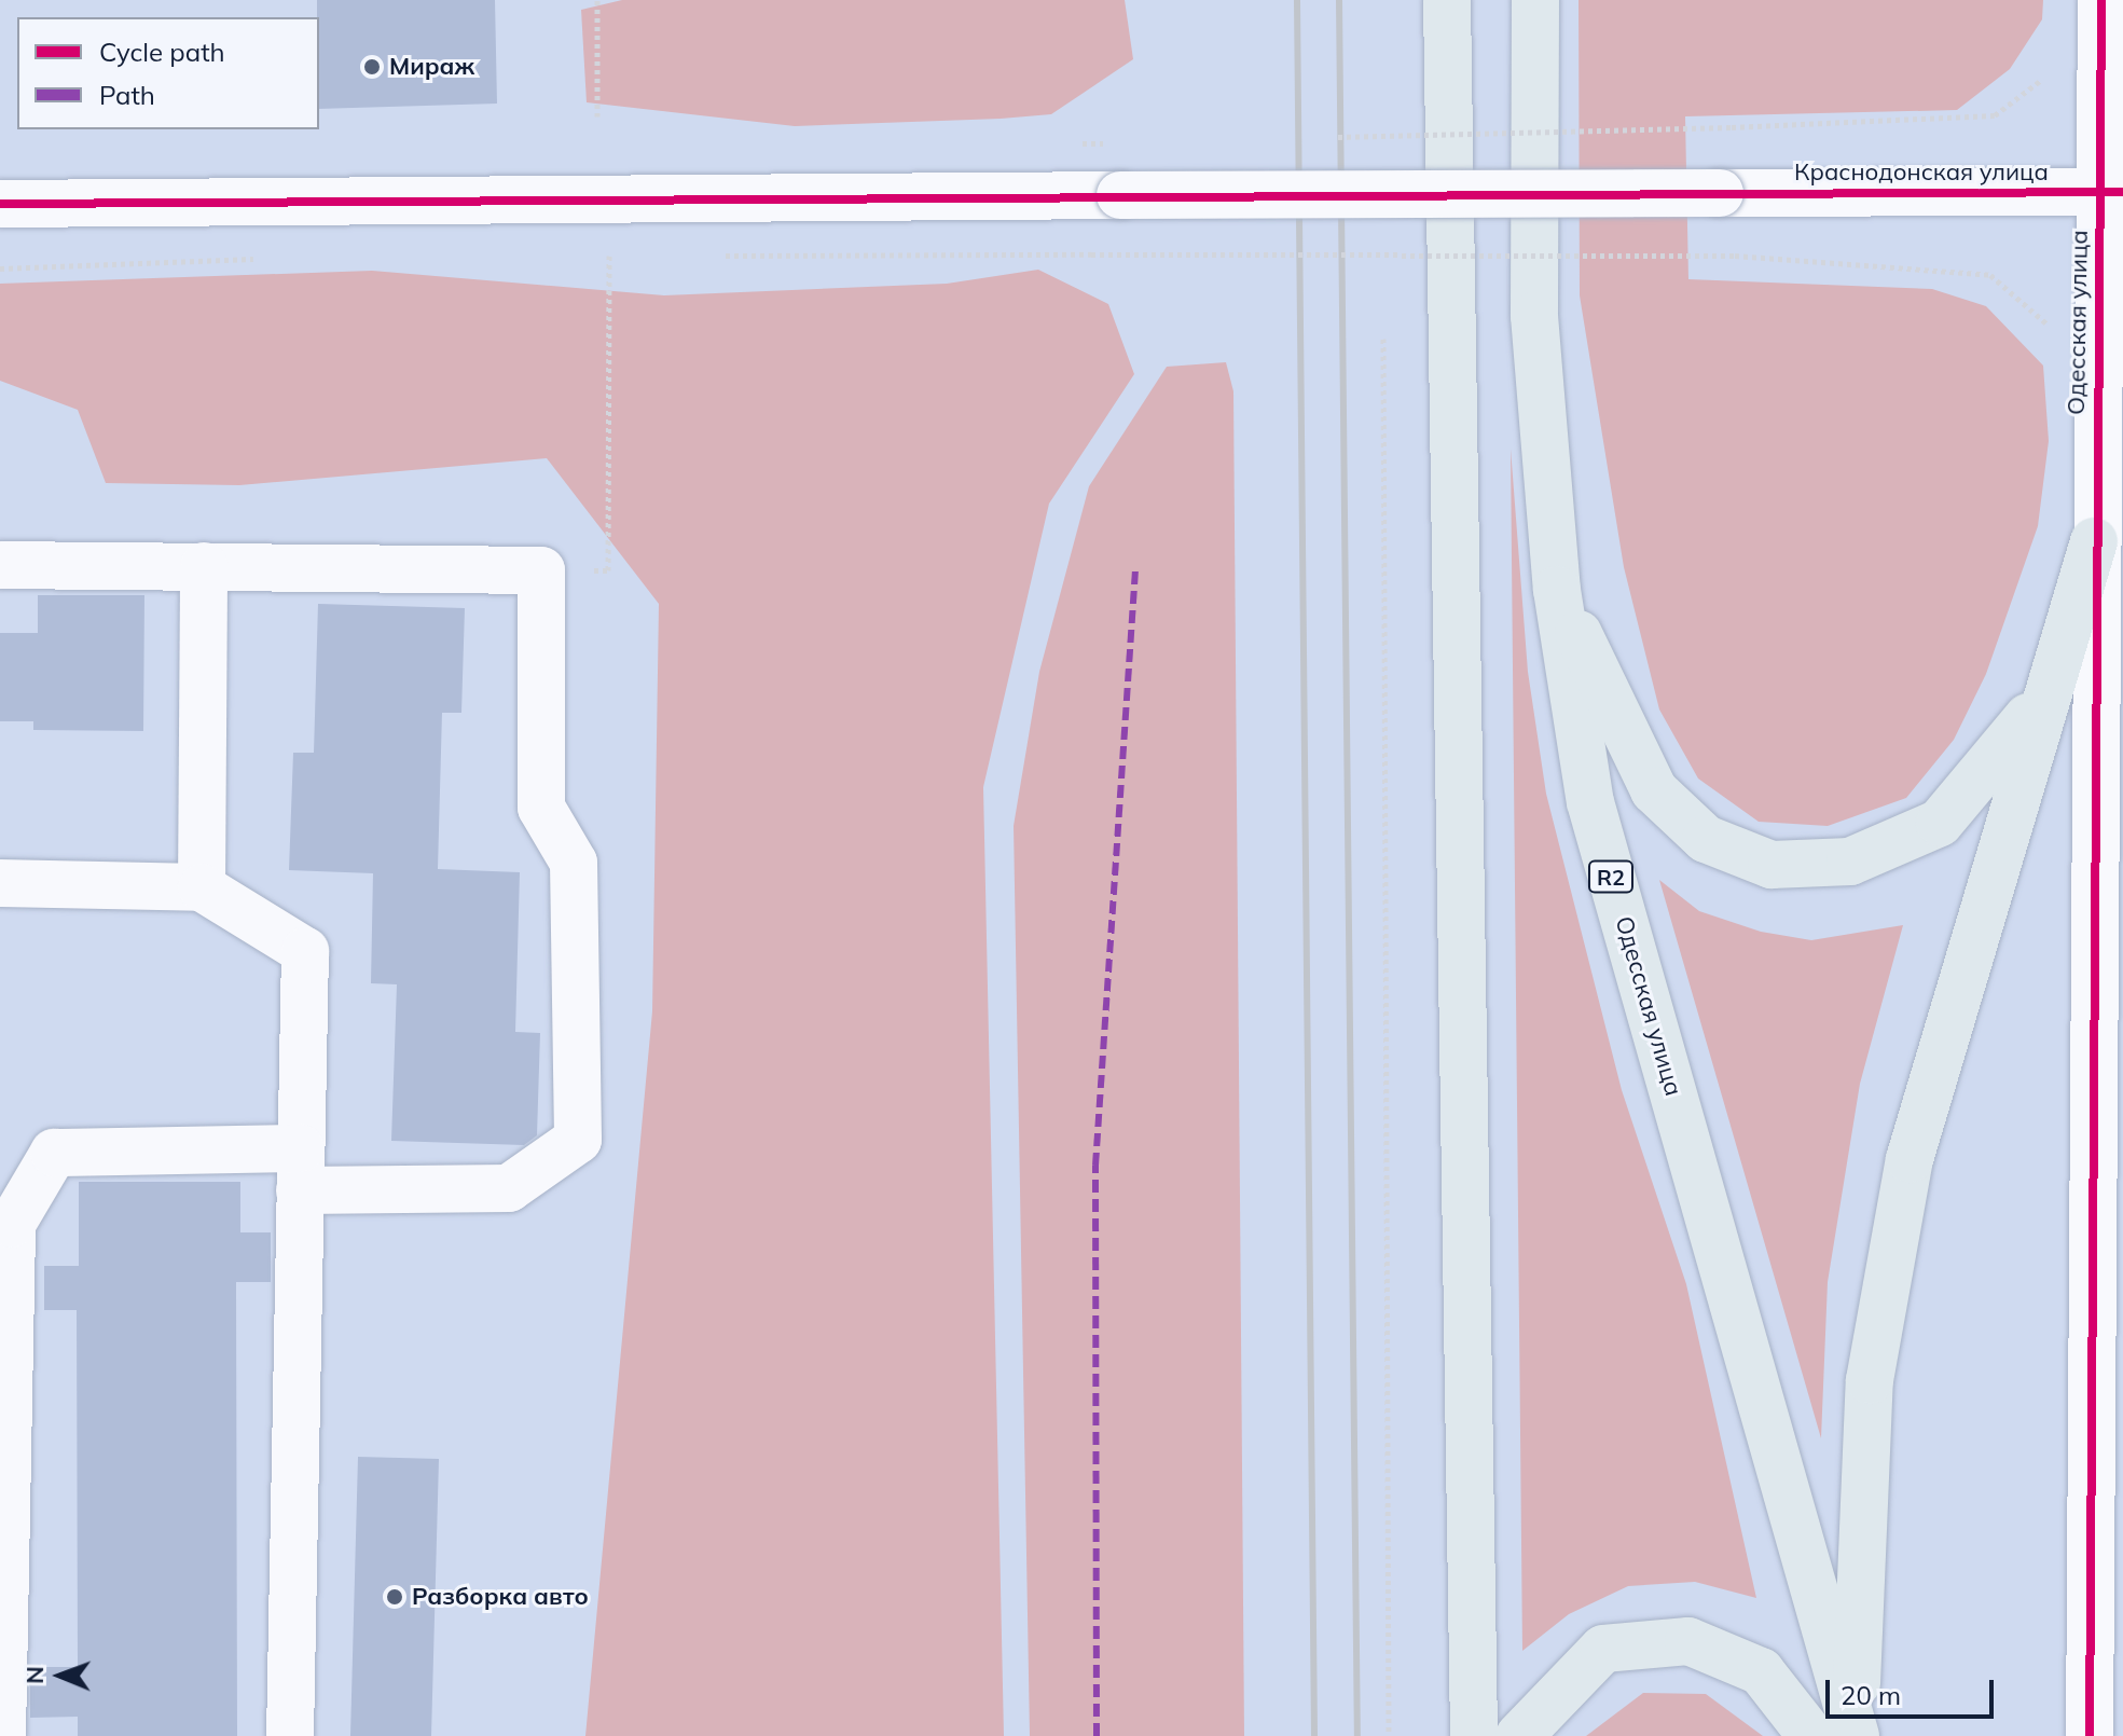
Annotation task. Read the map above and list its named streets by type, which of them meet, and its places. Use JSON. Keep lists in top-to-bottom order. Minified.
{"streets":{"main road":["Одесская улица","R2"],"street":["Краснодонская улица"]},"crossings":[["Краснодонская улица","Одесская улица"]],"places":["Мираж","Разборка авто"],"legend":["Cycle path","Path"],"scale_bar":"20 m","north":"left"}
